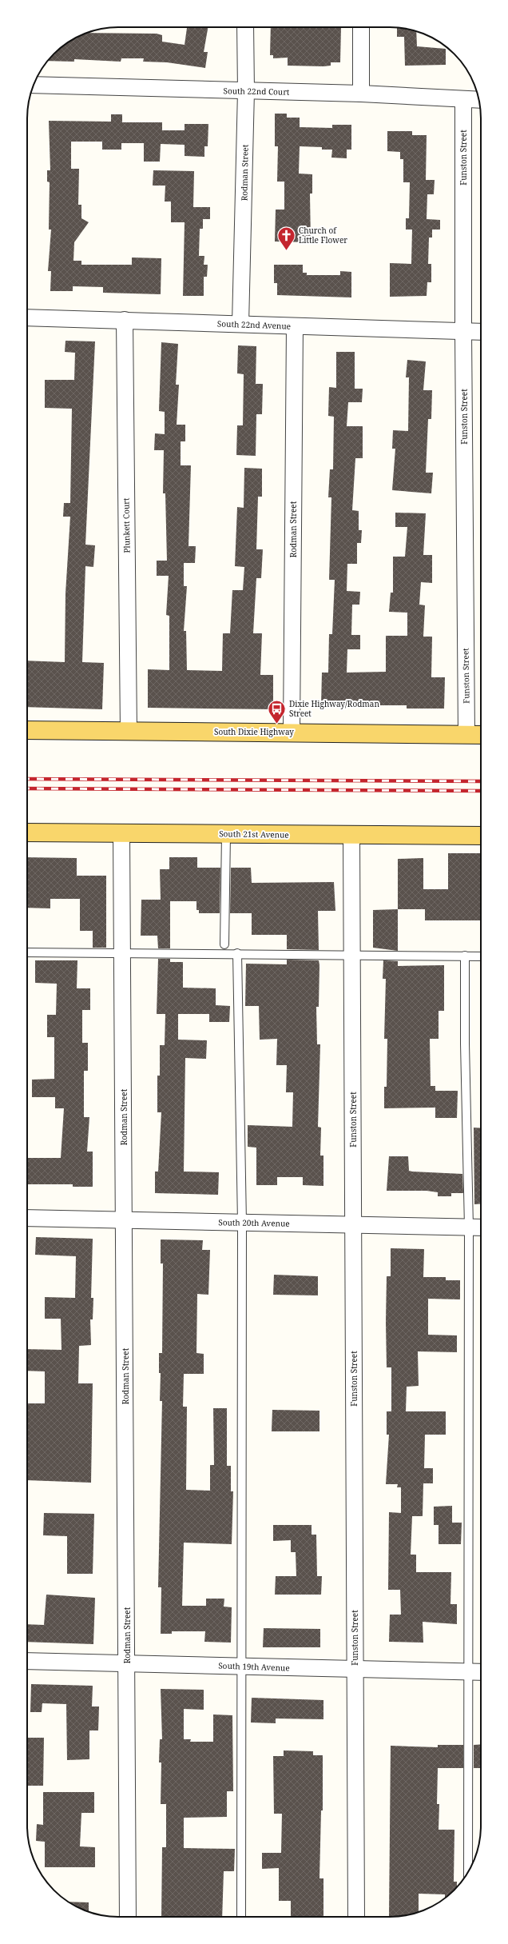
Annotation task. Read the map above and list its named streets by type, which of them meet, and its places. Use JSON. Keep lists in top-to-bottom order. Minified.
{"streets":{"main road":["South Dixie Highway","South 21st Avenue"],"street":["South 22nd Court","Funston Street","Rodman Street","South 22nd Avenue","Plunkett Court","South 20th Avenue","South 19th Avenue"]},"crossings":[["South 22nd Court","Funston Street"],["South 22nd Court","Rodman Street"],["Funston Street","South 22nd Avenue"],["Funston Street","South Dixie Highway"],["Funston Street","South 21st Avenue"],["Funston Street","South 20th Avenue"],["Funston Street","South 19th Avenue"],["Rodman Street","South 22nd Avenue"],["Rodman Street","South Dixie Highway"],["Rodman Street","South 21st Avenue"],["Rodman Street","South 20th Avenue"],["Rodman Street","South 19th Avenue"],["South 22nd Avenue","Plunkett Court"],["Plunkett Court","South Dixie Highway"]],"places":{"church":["Church of Little Flower"],"bus stop":["Dixie Highway/Rodman Street"]}}
